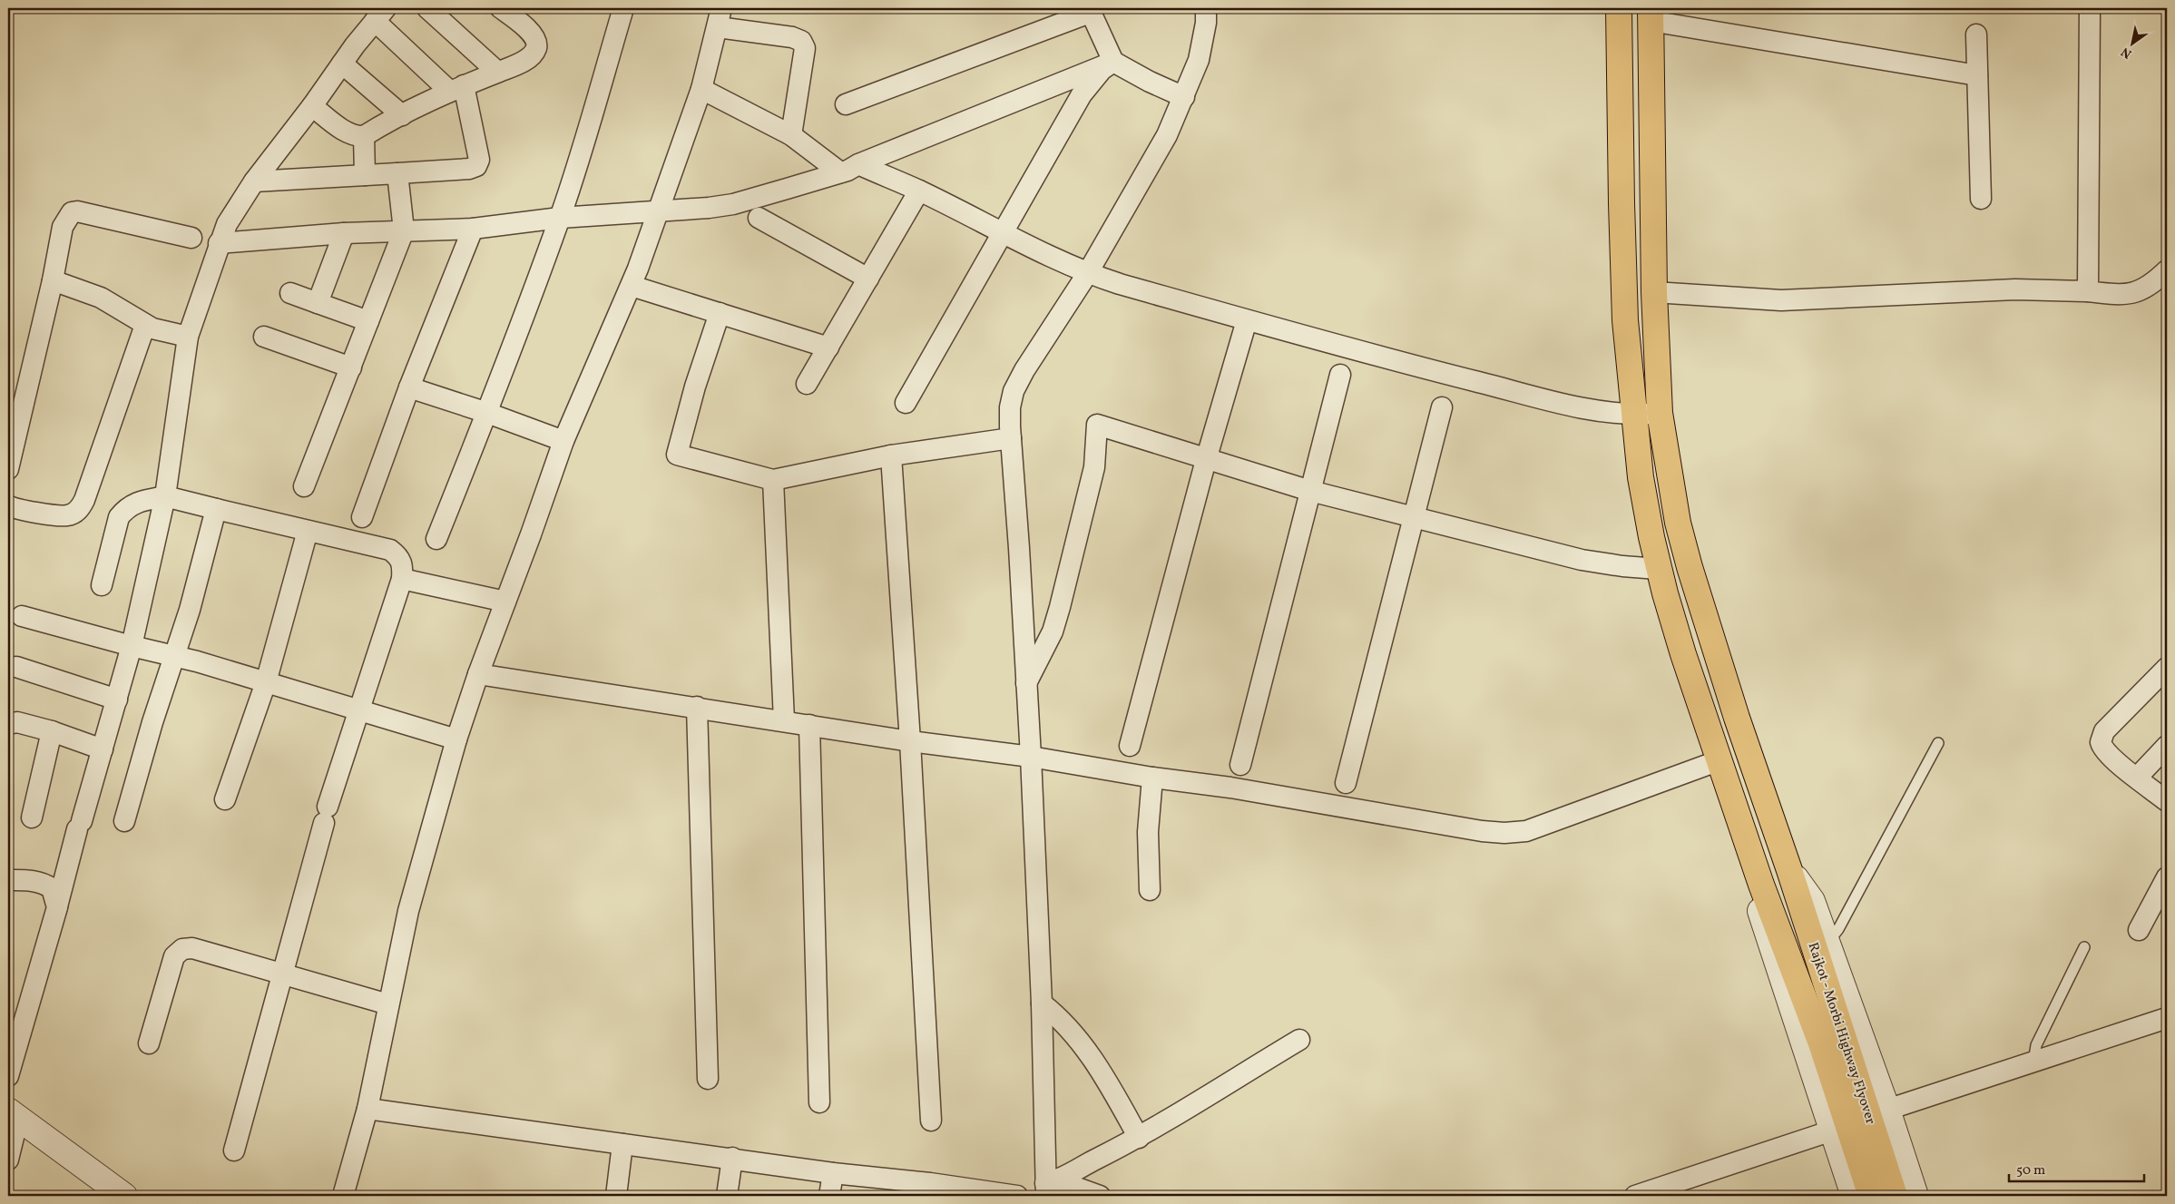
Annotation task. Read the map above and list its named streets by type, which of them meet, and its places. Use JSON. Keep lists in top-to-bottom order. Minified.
{"streets":{"main road":["Rajkot - Morbi Highway Flyover"]},"scale_bar":"50 m","north":"bottom left"}
